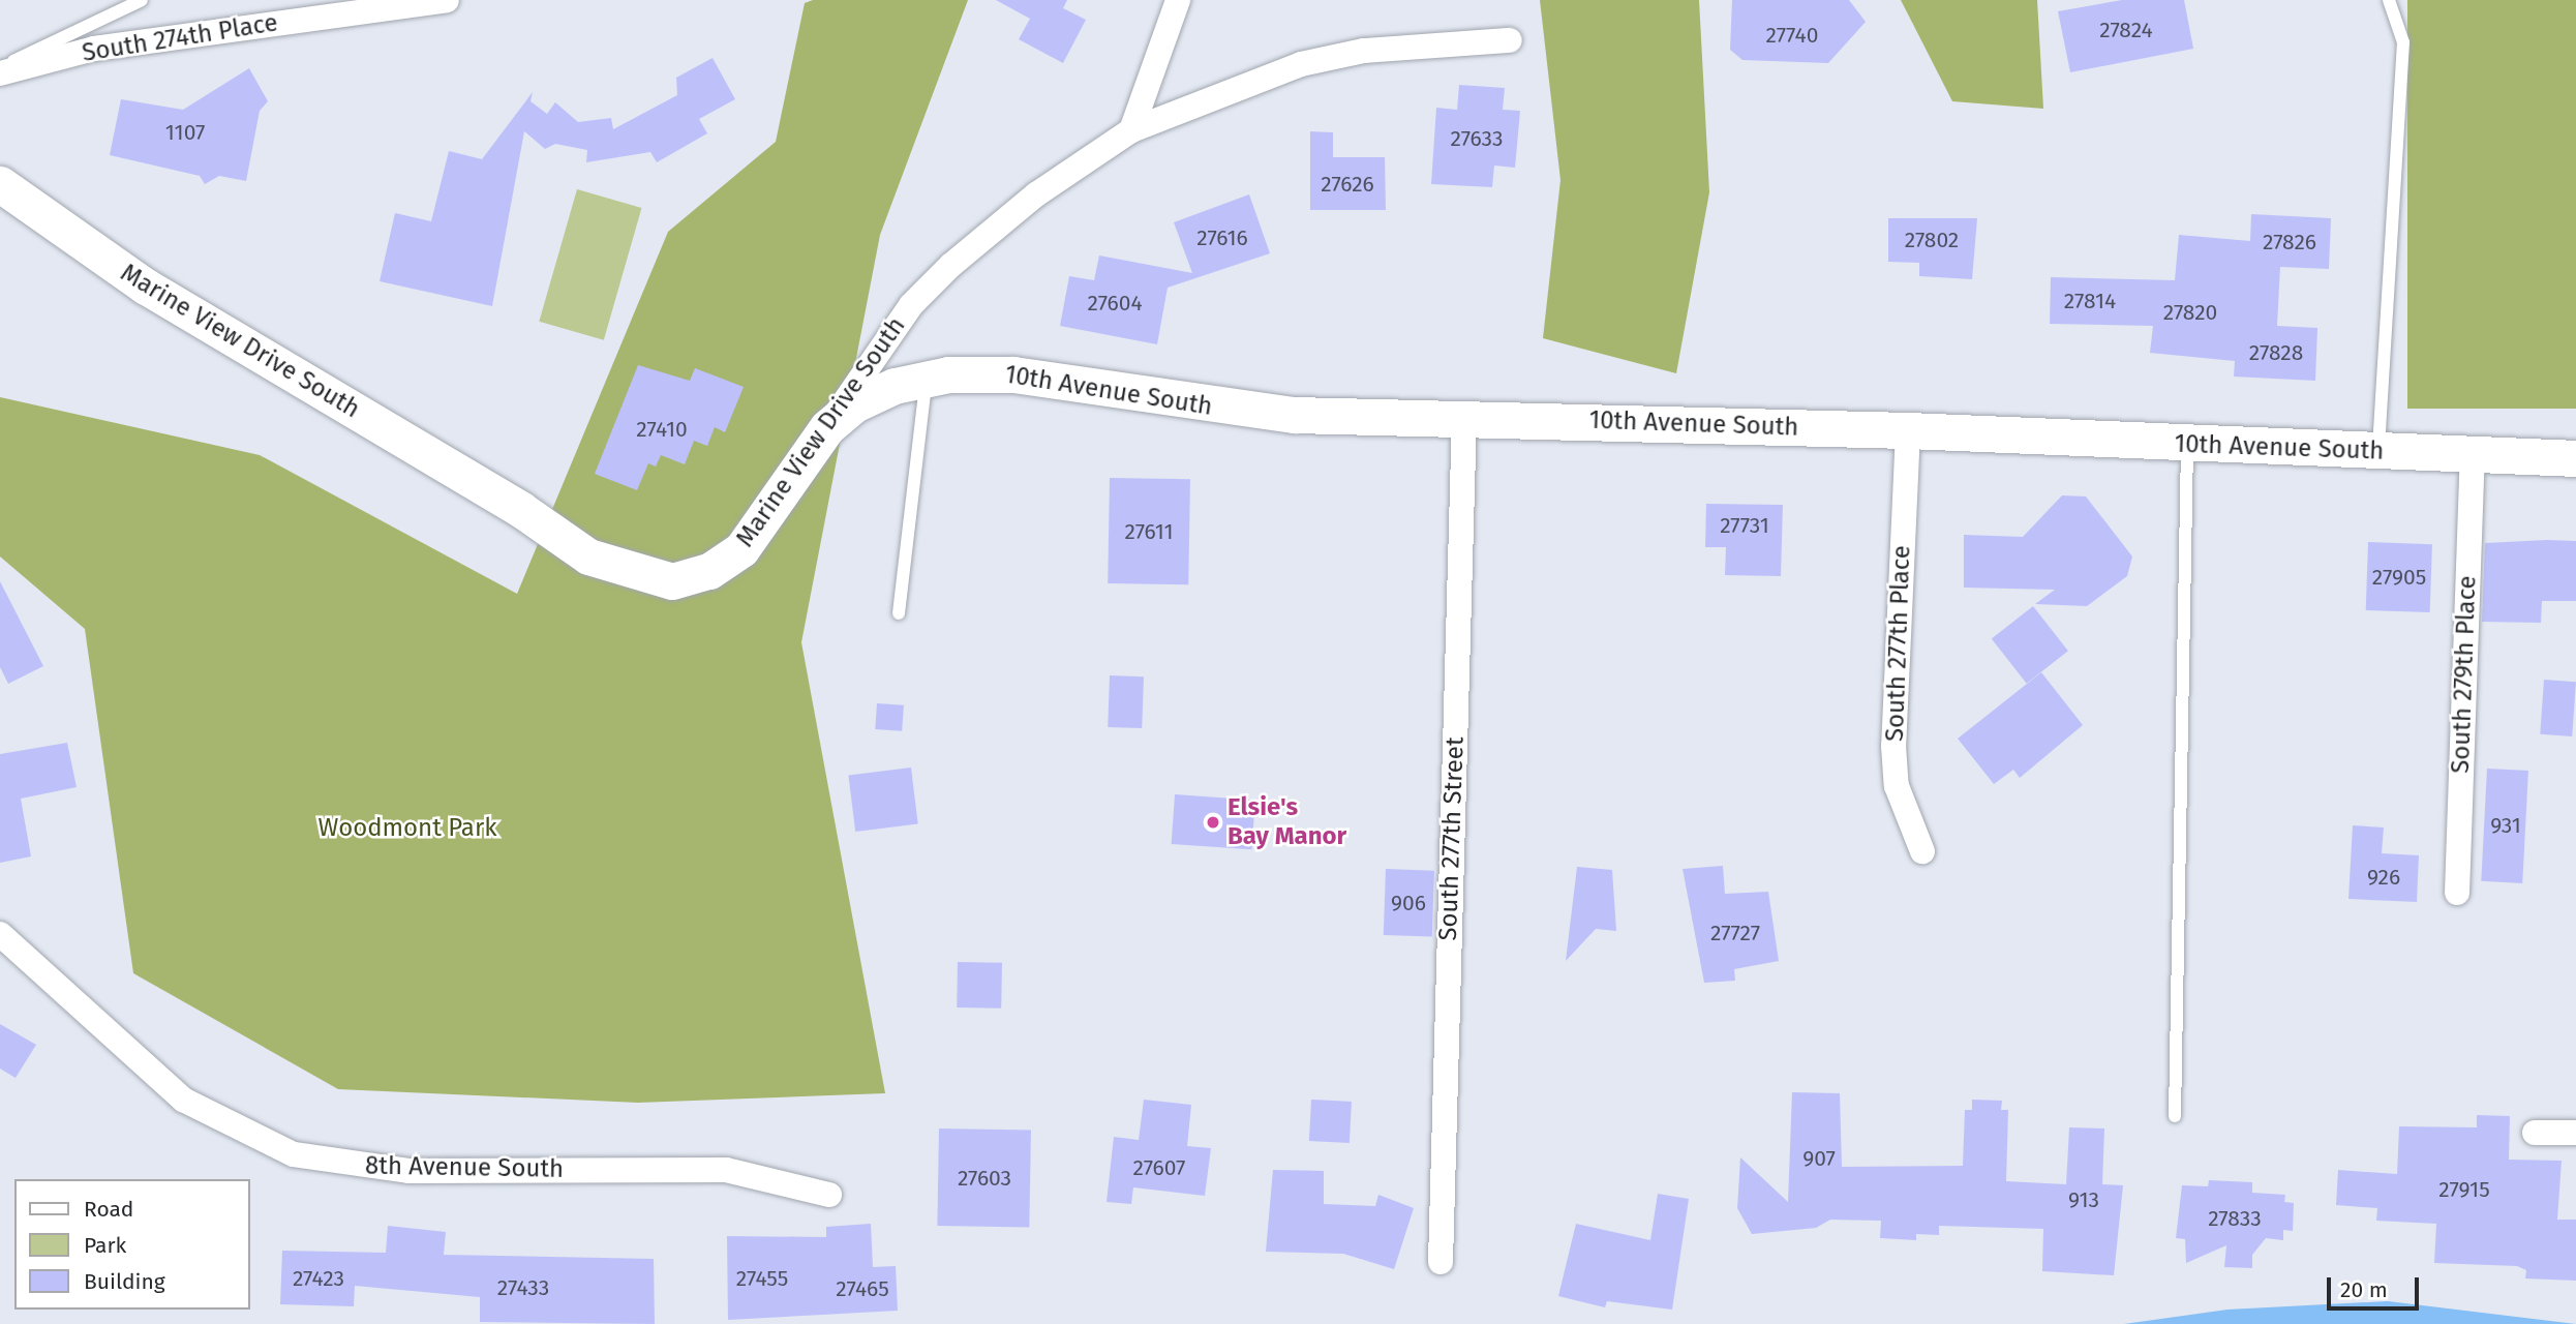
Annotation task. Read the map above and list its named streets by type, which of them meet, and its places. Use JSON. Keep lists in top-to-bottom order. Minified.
{"streets":{"main road":["Marine View Drive South","10th Avenue South"],"street":["South 274th Place","South 277th Place","South 279th Place","South 277th Street","8th Avenue South"]},"crossings":[["Marine View Drive South","10th Avenue South"],["10th Avenue South","South 277th Place"],["10th Avenue South","South 279th Place"],["10th Avenue South","South 277th Street"]],"parks":["Woodmont Park"],"places":["Elsie's Bay Manor"],"house_numbers":["27824","27740","1107","27633","27626","27616","27802","27826","27814","27604","27820","27828","27410","27731","27611","27905","931","926","906","27727","907","27607","27603","27915","913","27833","27423","27455","27433","27465"],"legend":["Road","Park","Building"],"scale_bar":"20 m"}
